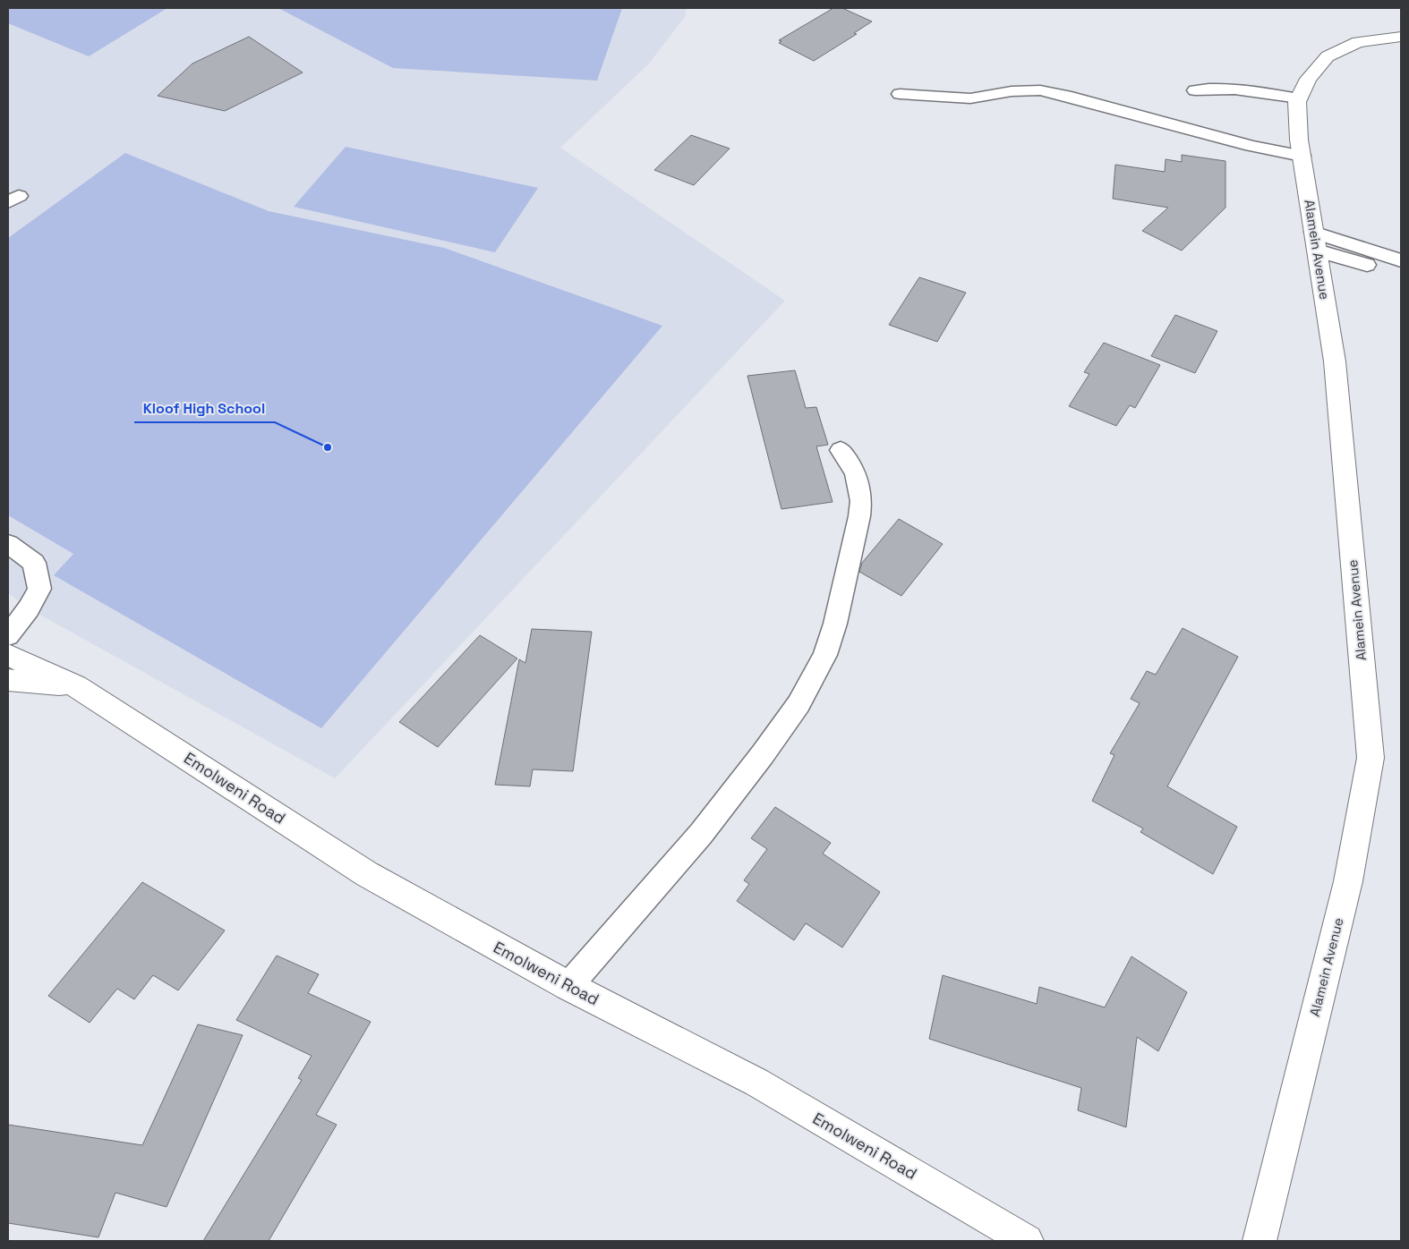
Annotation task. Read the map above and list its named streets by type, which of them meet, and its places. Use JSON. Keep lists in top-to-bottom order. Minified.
{"streets":{"street":["Alamein Avenue","Emolweni Road"]},"places":["Kloof High School"]}
